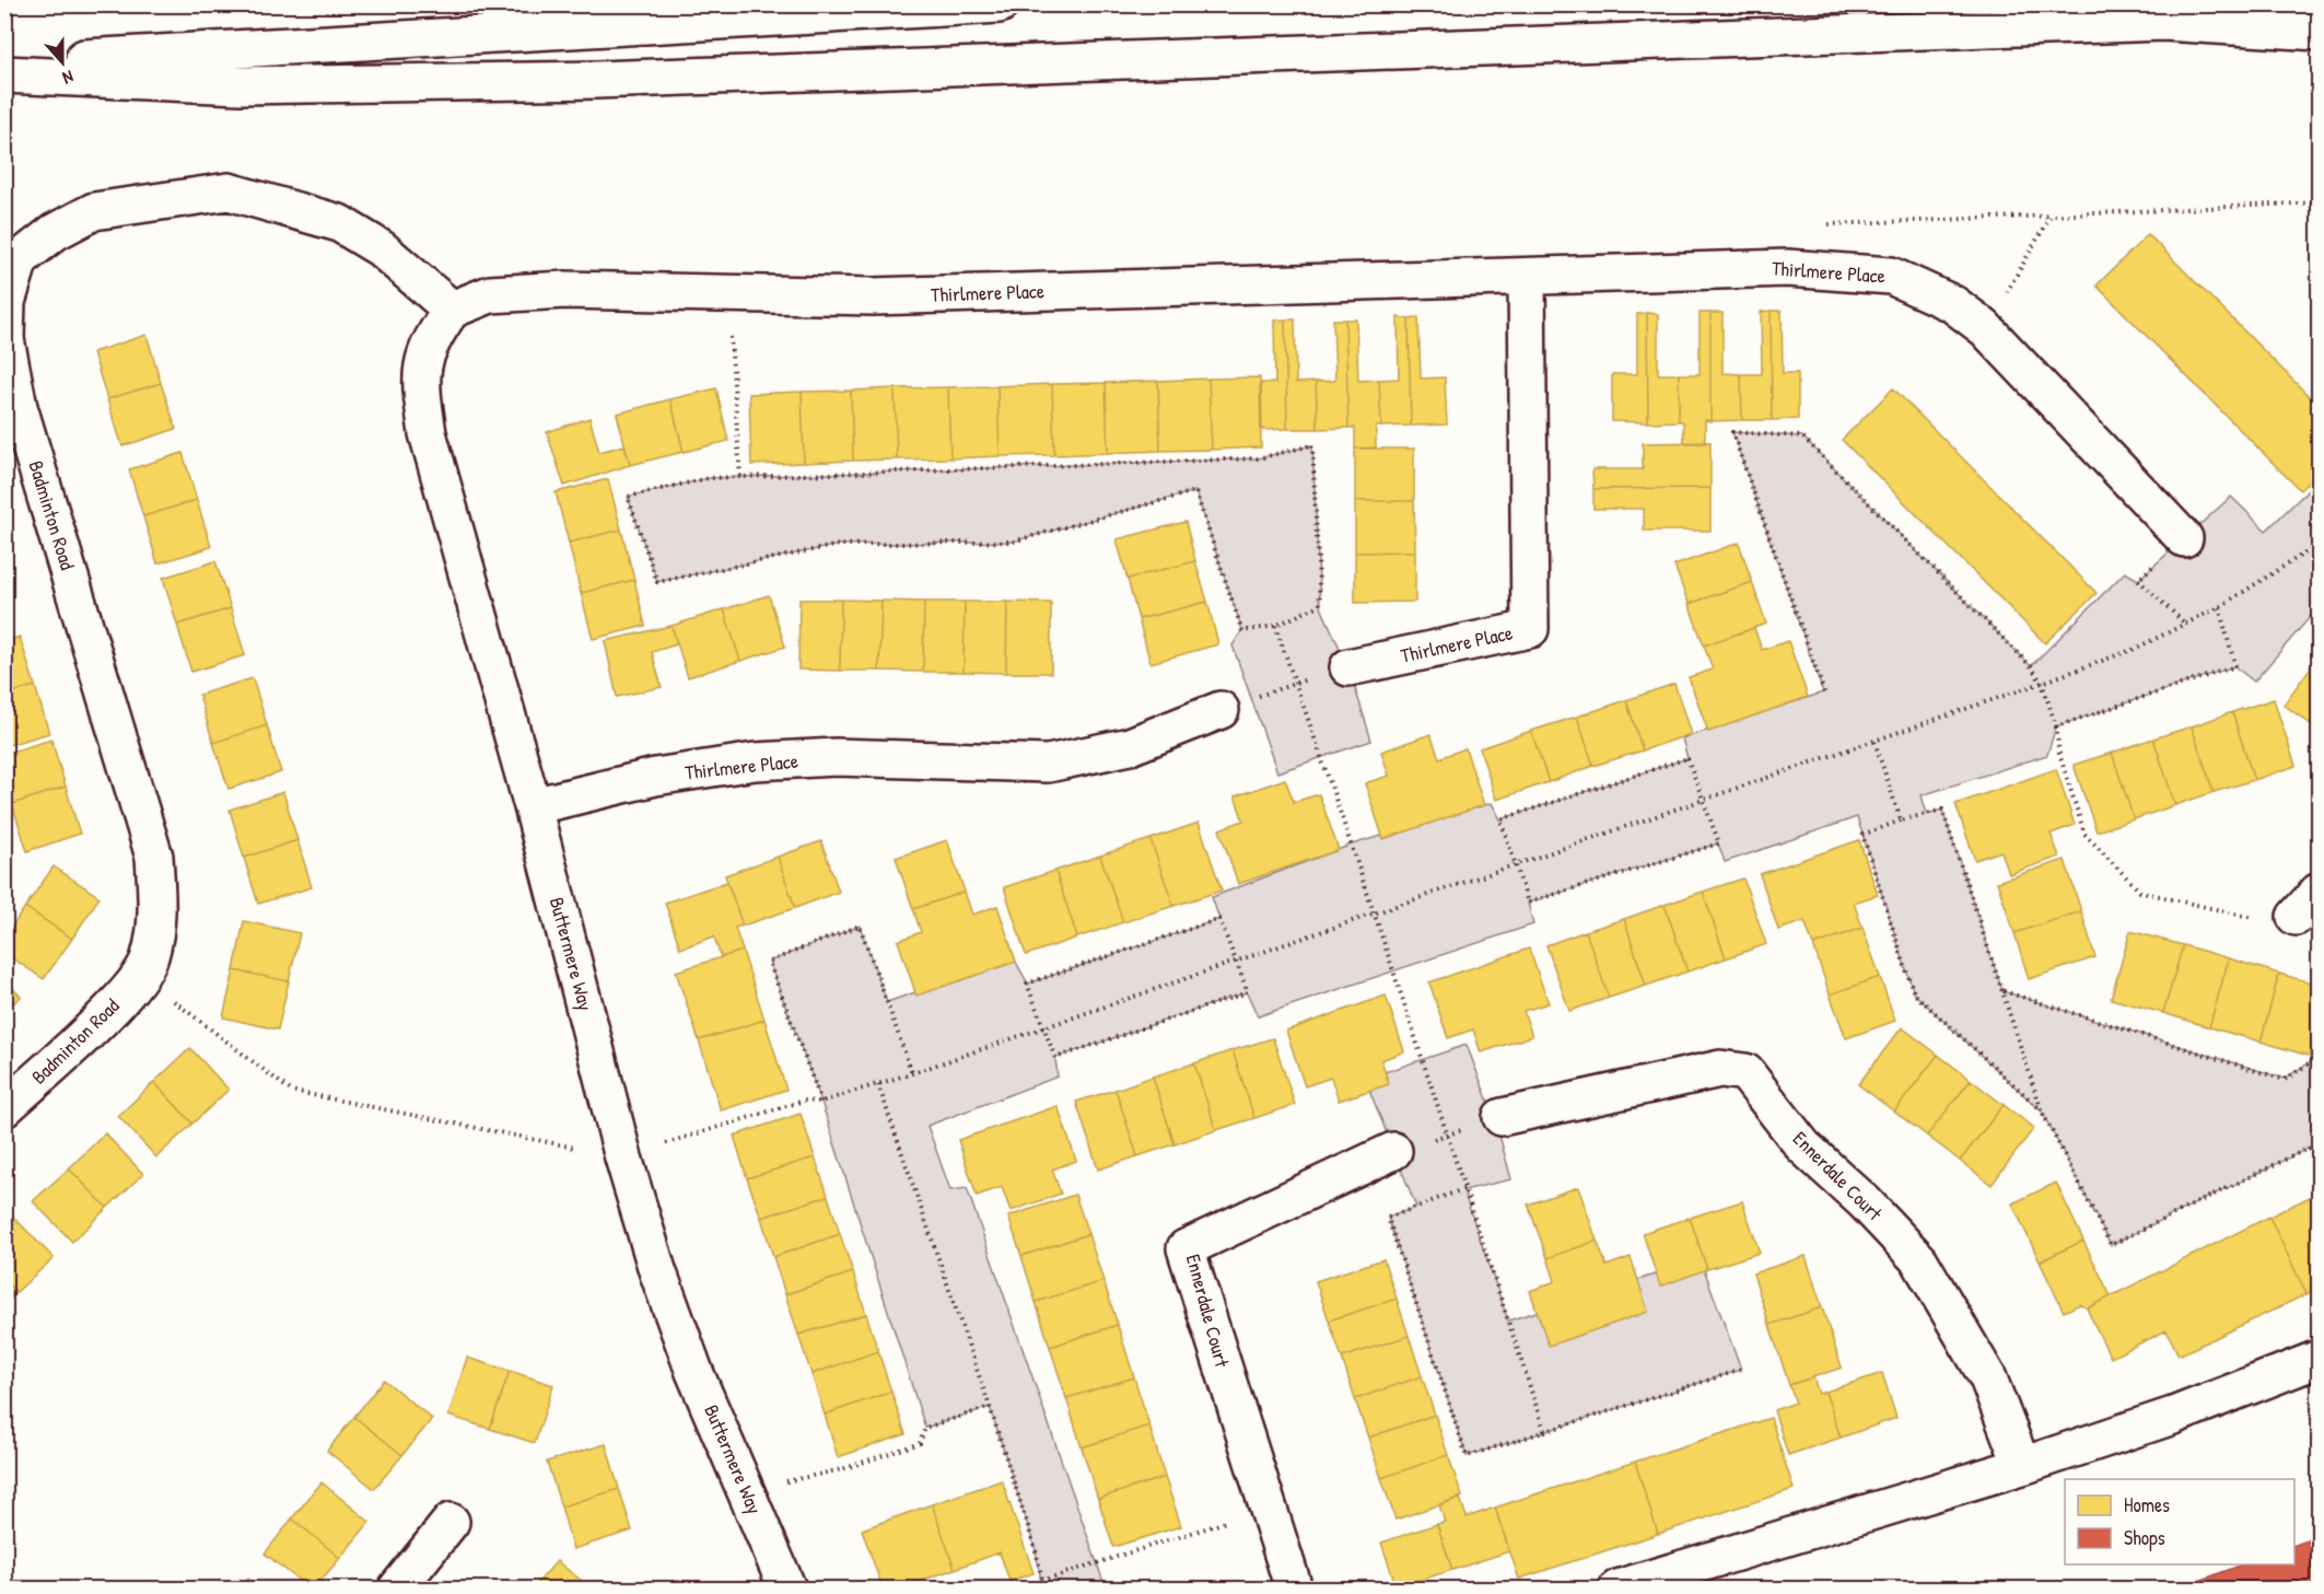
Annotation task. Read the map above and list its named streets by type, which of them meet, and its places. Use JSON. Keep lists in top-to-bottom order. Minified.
{"streets":{"main road":["Thirlmere Place","Badminton Road","Buttermere Way","Ennerdale Court"]},"crossings":[["Thirlmere Place","Badminton Road"],["Thirlmere Place","Buttermere Way"],["Badminton Road","Buttermere Way"]],"legend":["Homes","Shops"],"north":"bottom"}
